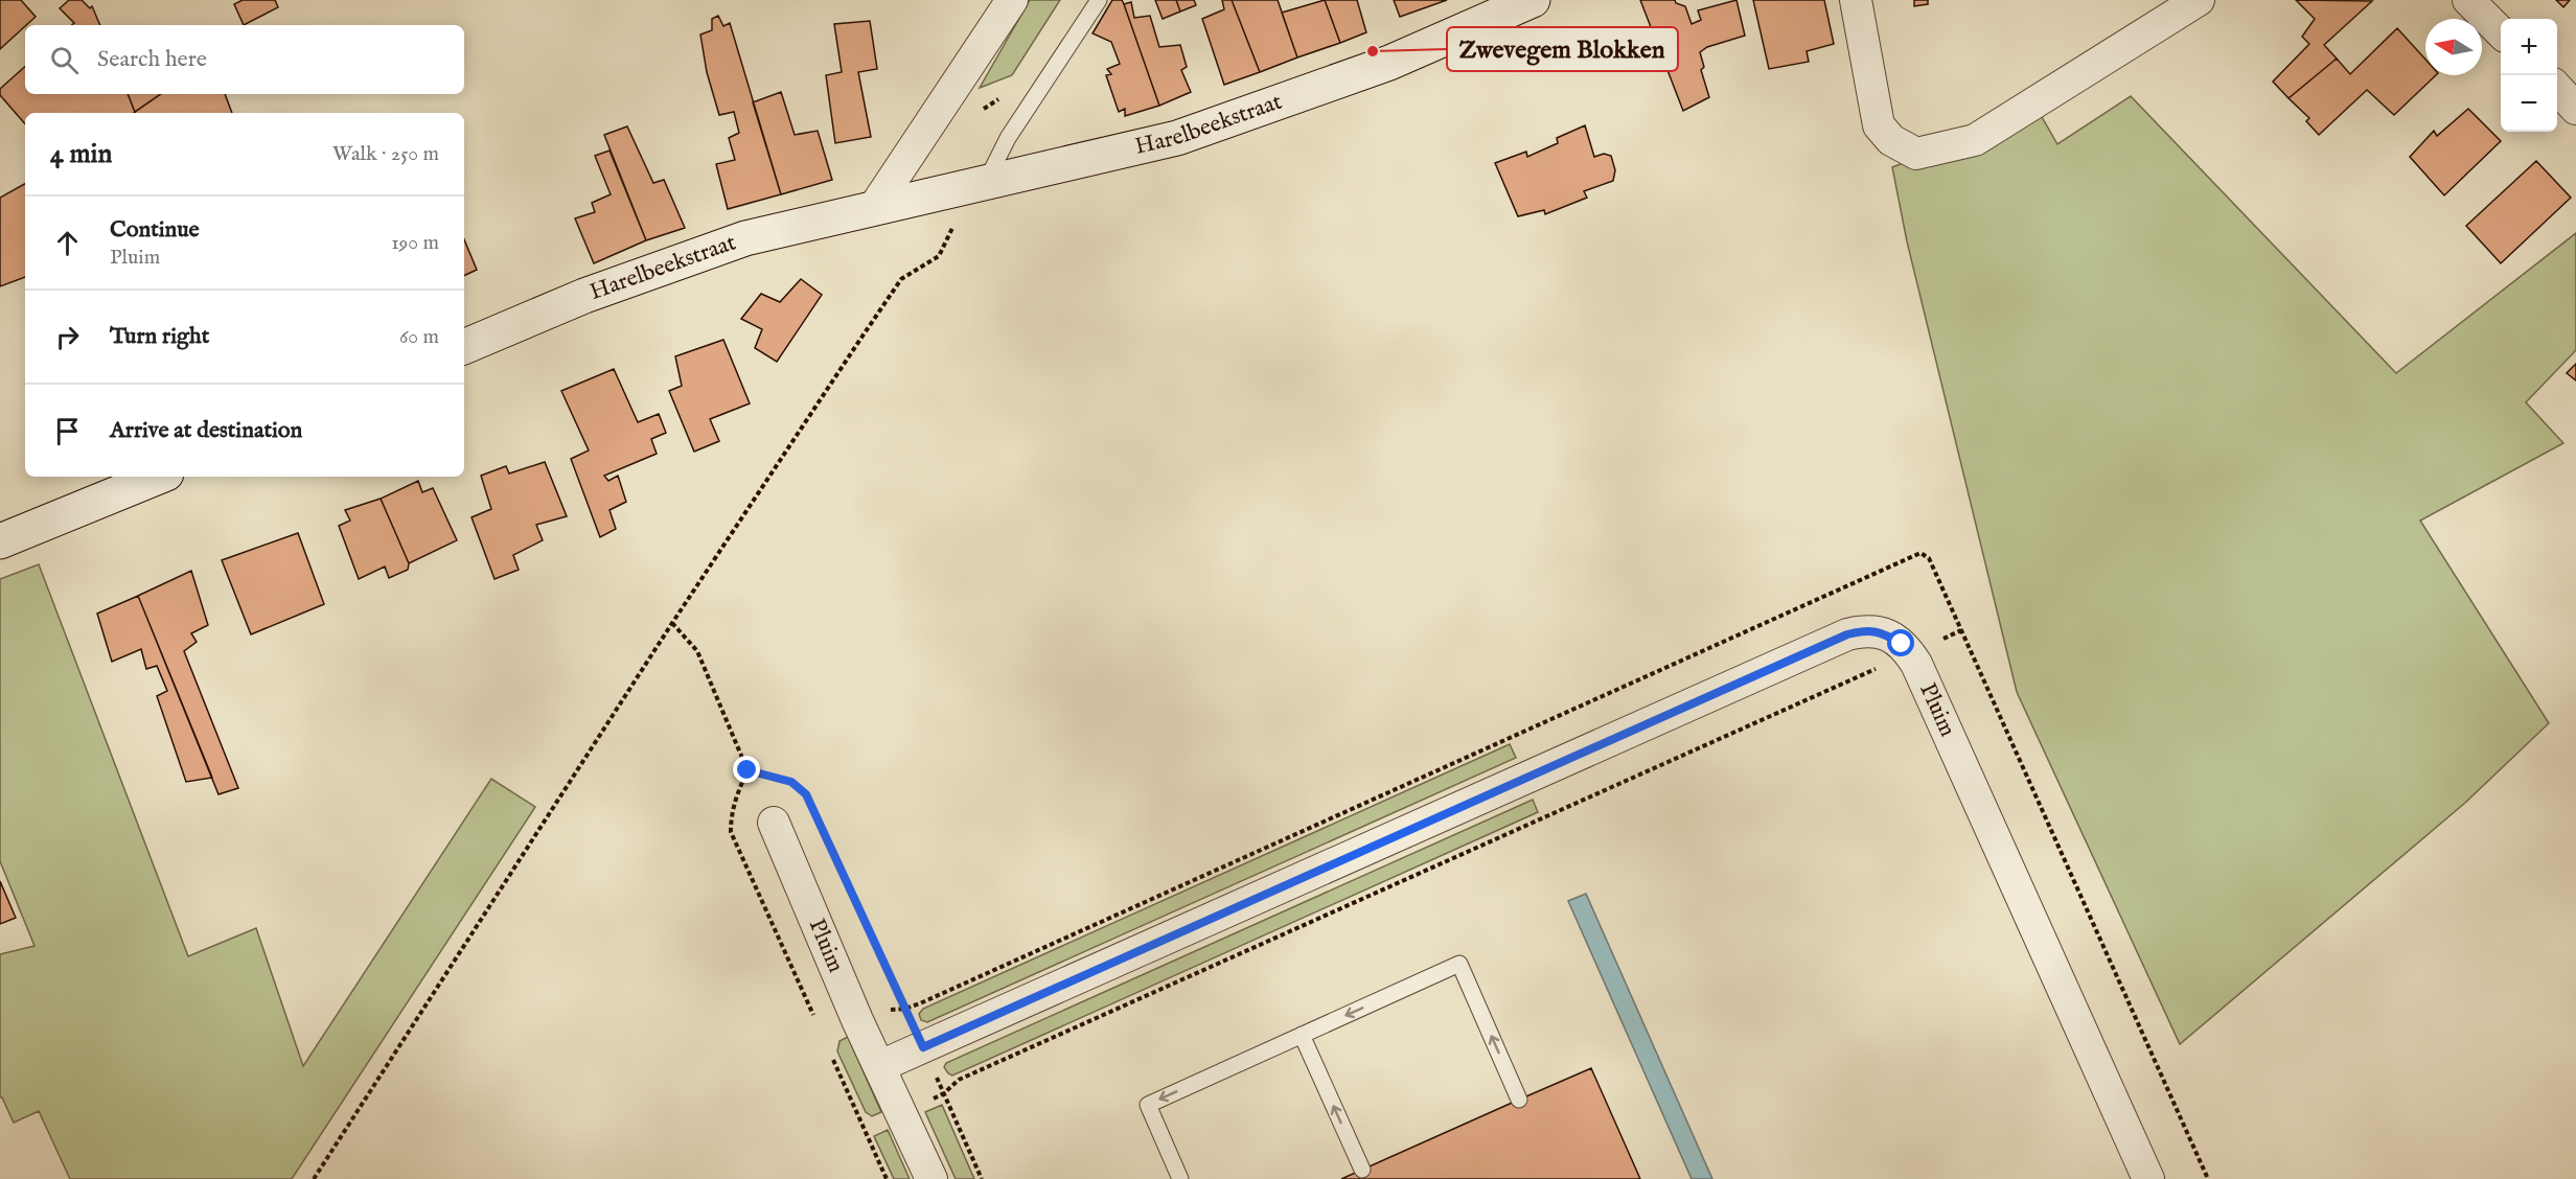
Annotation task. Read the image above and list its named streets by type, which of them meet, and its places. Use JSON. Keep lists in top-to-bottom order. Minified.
{"streets":{"street":["Harelbeekstraat","Pluim"]},"places":["Zwevegem Blokken"],"north":"left","page":{"map_buttons":["+","−"],"search":"Search here","heading":["4 min","Walk · 250 m"],"list":[["Continue","Pluim","190 m"],["Turn right","60 m"],"Arrive at destination"]}}
